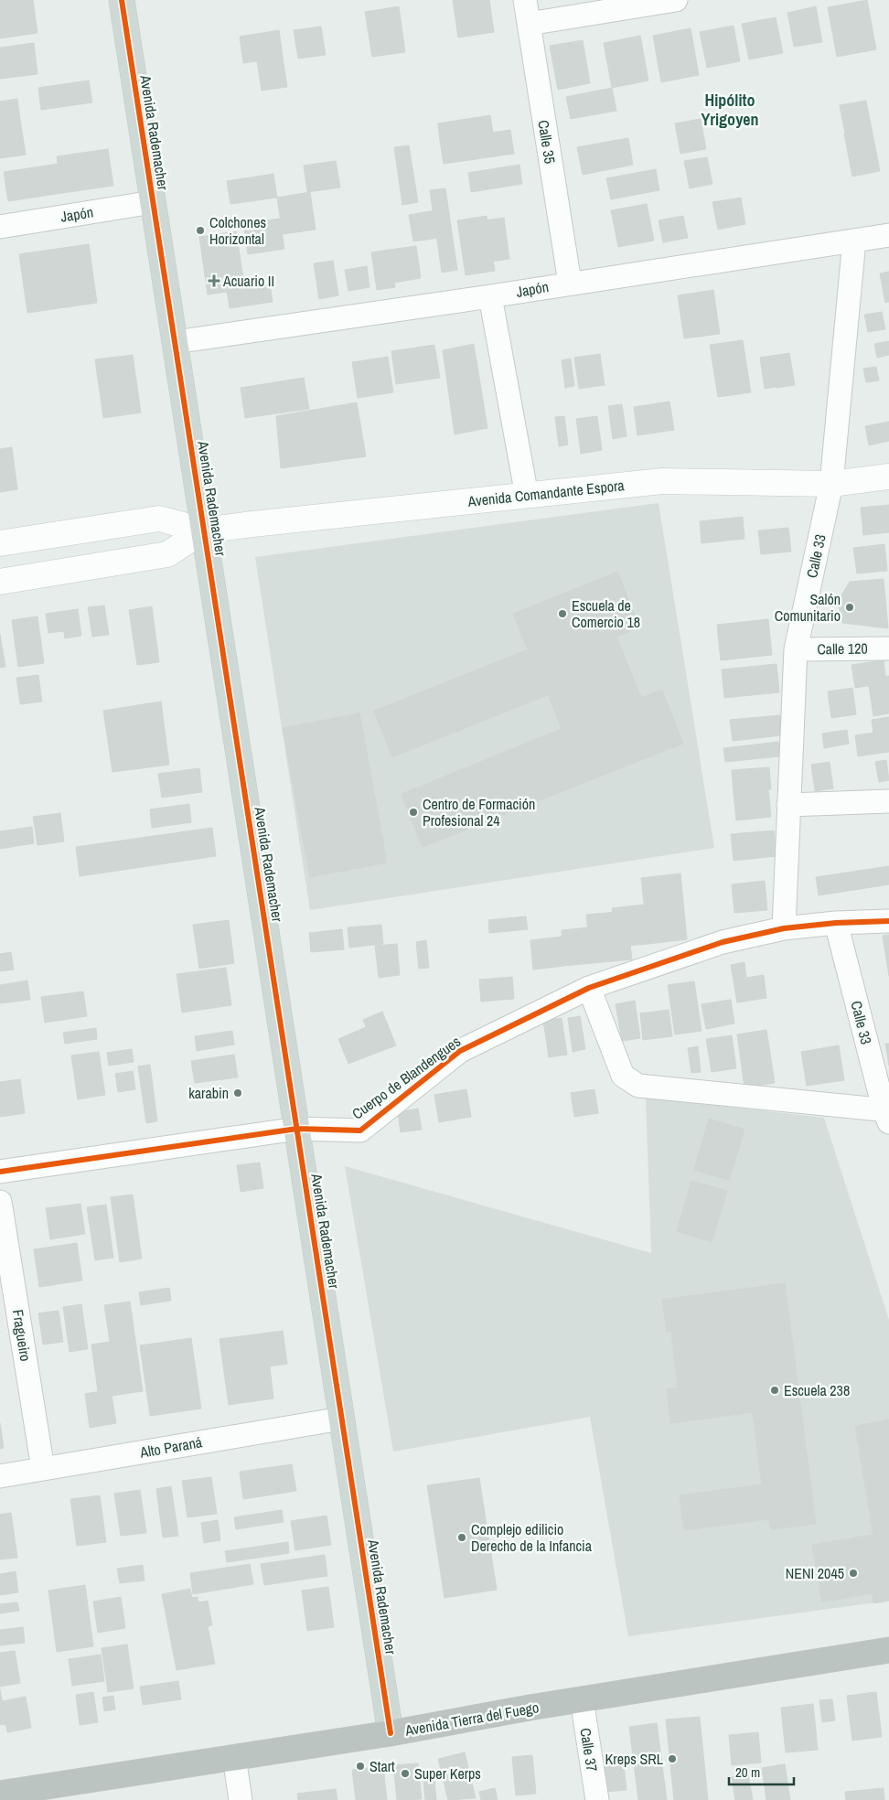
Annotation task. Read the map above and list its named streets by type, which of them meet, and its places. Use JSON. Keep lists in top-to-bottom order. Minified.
{"streets":{"highway":["Avenida Tierra del Fuego"],"main road":["Avenida Rademacher"],"street":["Calle 35","Japón","Avenida Comandante Espora","Calle 33","Calle 120","Cuerpo de Blandengues","Fragueiro","Alto Paraná","Calle 37"]},"crossings":[["Avenida Rademacher","Japón"],["Avenida Rademacher","Avenida Comandante Espora"],["Avenida Rademacher","Cuerpo de Blandengues"],["Avenida Rademacher","Alto Paraná"],["Avenida Rademacher","Avenida Tierra del Fuego"],["Calle 35","Japón"],["Japón","Calle 33"],["Avenida Comandante Espora","Calle 33"],["Calle 33","Calle 120"],["Calle 33","Cuerpo de Blandengues"],["Fragueiro","Alto Paraná"],["Avenida Tierra del Fuego","Calle 37"]],"districts":["Hipólito Yrigoyen"],"places":{"other":["Colchones Horizontal","Salón Comunitario","Escuela de Comercio 18","Centro de Formación Profesional 24","karabin","Escuela 238","Complejo edilicio Derecho de la Infancia","NENI 2045","Kreps SRL","Start","Super Kerps"],"health":["Acuario II"]},"scale_bar":"20 m"}
